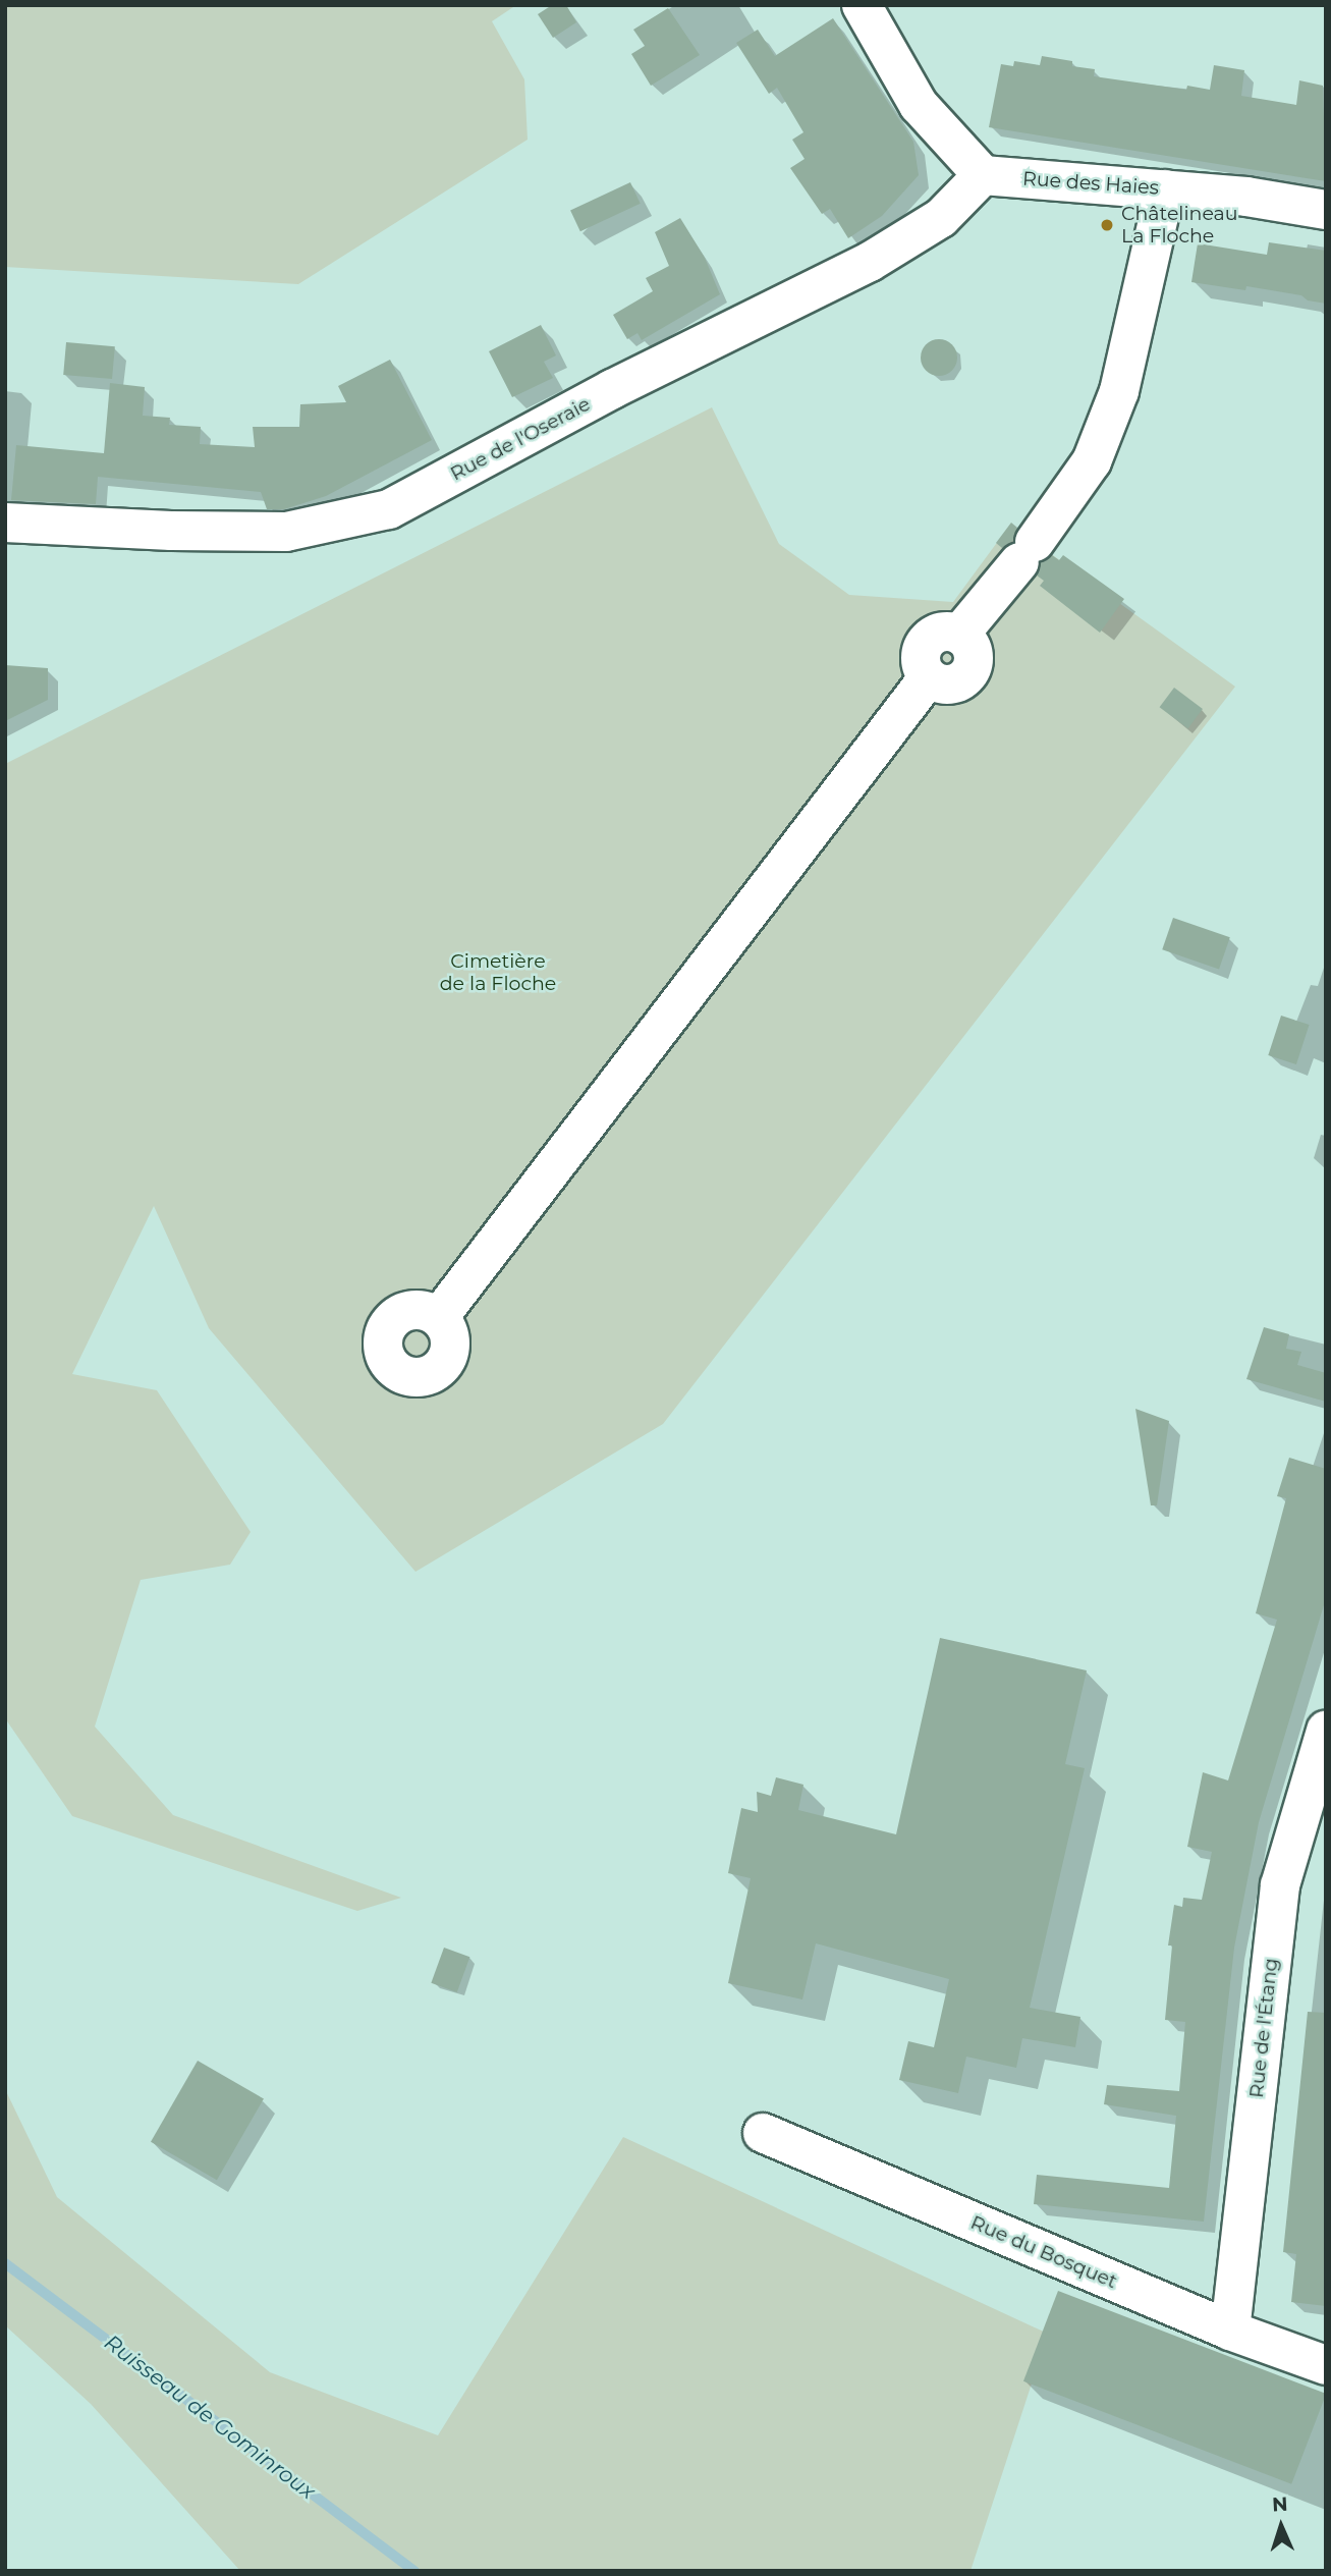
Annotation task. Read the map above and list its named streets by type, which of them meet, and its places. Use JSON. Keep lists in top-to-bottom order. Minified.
{"streets":{"street":["Rue des Haies","Rue de l'Oseraie","Rue de l'Étang","Rue du Bosquet"]},"crossings":[["Rue des Haies","Rue de l'Oseraie"],["Rue de l'Étang","Rue du Bosquet"]],"water":["Ruisseau de Gominroux"],"parks":["Cimetière de la Floche"],"places":["Châtelineau La Floche"],"north":"top"}
